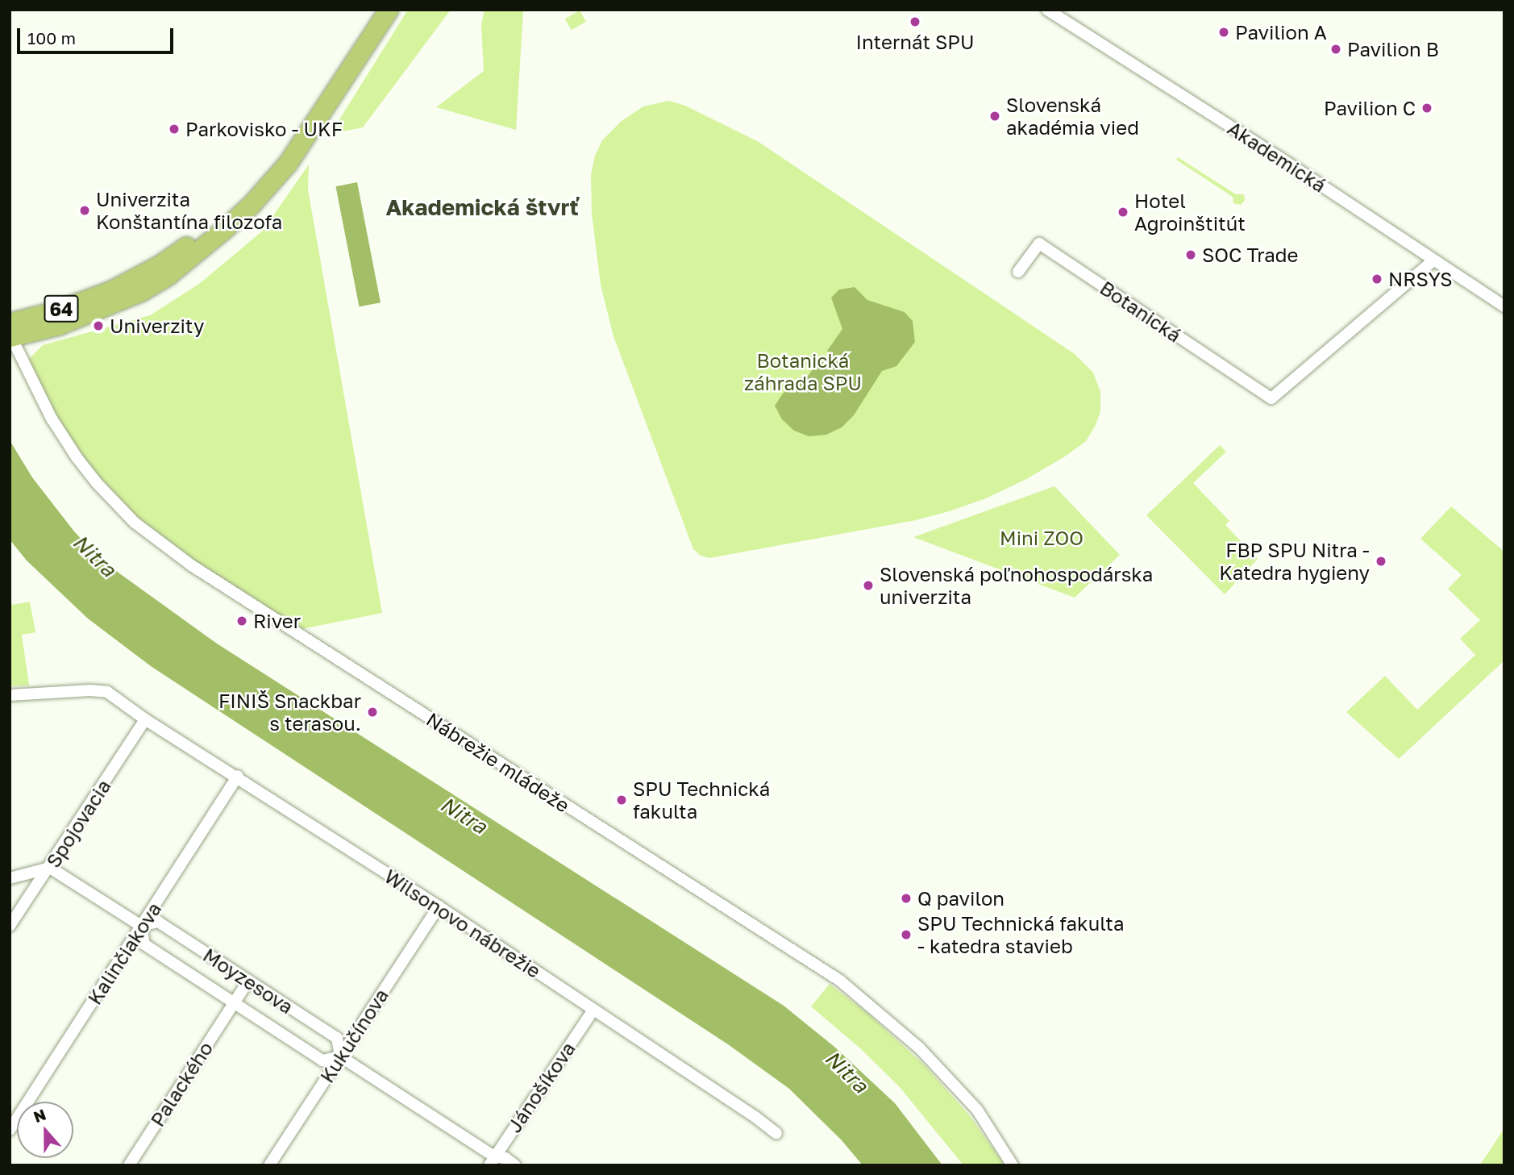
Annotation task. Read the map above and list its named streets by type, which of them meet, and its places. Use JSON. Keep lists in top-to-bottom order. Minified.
{"streets":{"main road":["64"],"street":["Akademická","Botanická","Nábrežie mládeže","Spojovacia","Wilsonovo nábrežie","Kalinčiakova","Moyzesova","Kukučínova","Palackého","Jánošíkova"]},"crossings":[["Akademická","Botanická"],["64","Nábrežie mládeže"],["Spojovacia","Wilsonovo nábrežie"],["Spojovacia","Moyzesova"],["Wilsonovo nábrežie","Kalinčiakova"],["Wilsonovo nábrežie","Kukučínova"],["Wilsonovo nábrežie","Jánošíkova"],["Kalinčiakova","Moyzesova"],["Moyzesova","Kukučínova"],["Moyzesova","Palackého"],["Moyzesova","Jánošíkova"]],"districts":["Akademická štvrť"],"water":["Nitra"],"parks":["Botanická záhrada SPU","Mini ZOO"],"places":["Internát SPU","Pavilion A","Pavilion B","Pavilion C","Slovenská akadémia vied","Parkovisko - UKF","Univerzita Konštantína filozofa","Hotel Agroinštitút","SOC Trade","NRSYS","Univerzity","FBP SPU Nitra - Katedra hygieny","Slovenská poľnohospodárska univerzita","River","FINIŠ Snackbar s terasou.","SPU Technická fakulta","Q pavilon","SPU Technická fakulta - katedra stavieb"],"scale_bar":"100 m","north":"top"}
